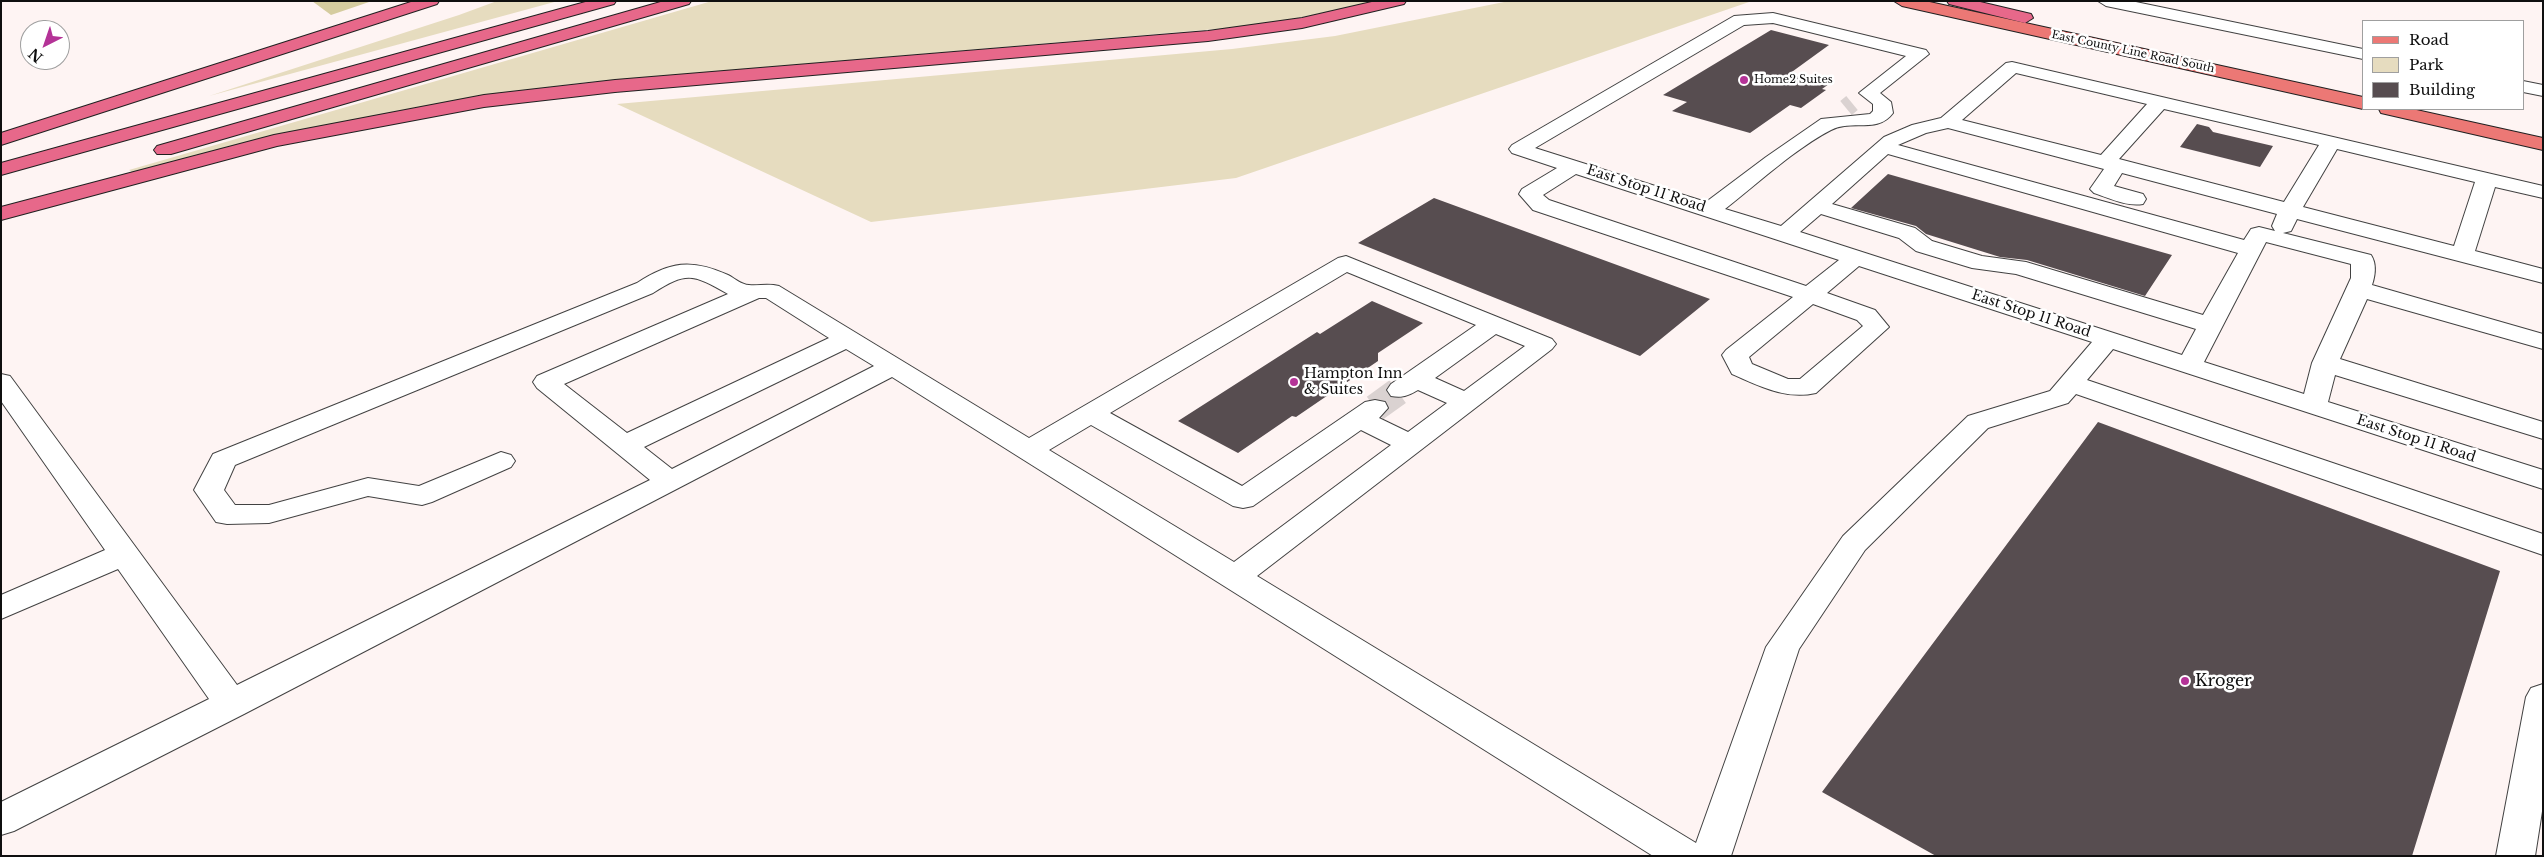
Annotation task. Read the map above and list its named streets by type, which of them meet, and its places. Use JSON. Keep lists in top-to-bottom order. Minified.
{"streets":{"main road":["East County Line Road South"],"street":["East Stop 11 Road"]},"places":["Home2 Suites","Hampton Inn & Suites","Kroger"],"legend":["Road","Park","Building"],"north":"bottom left"}
